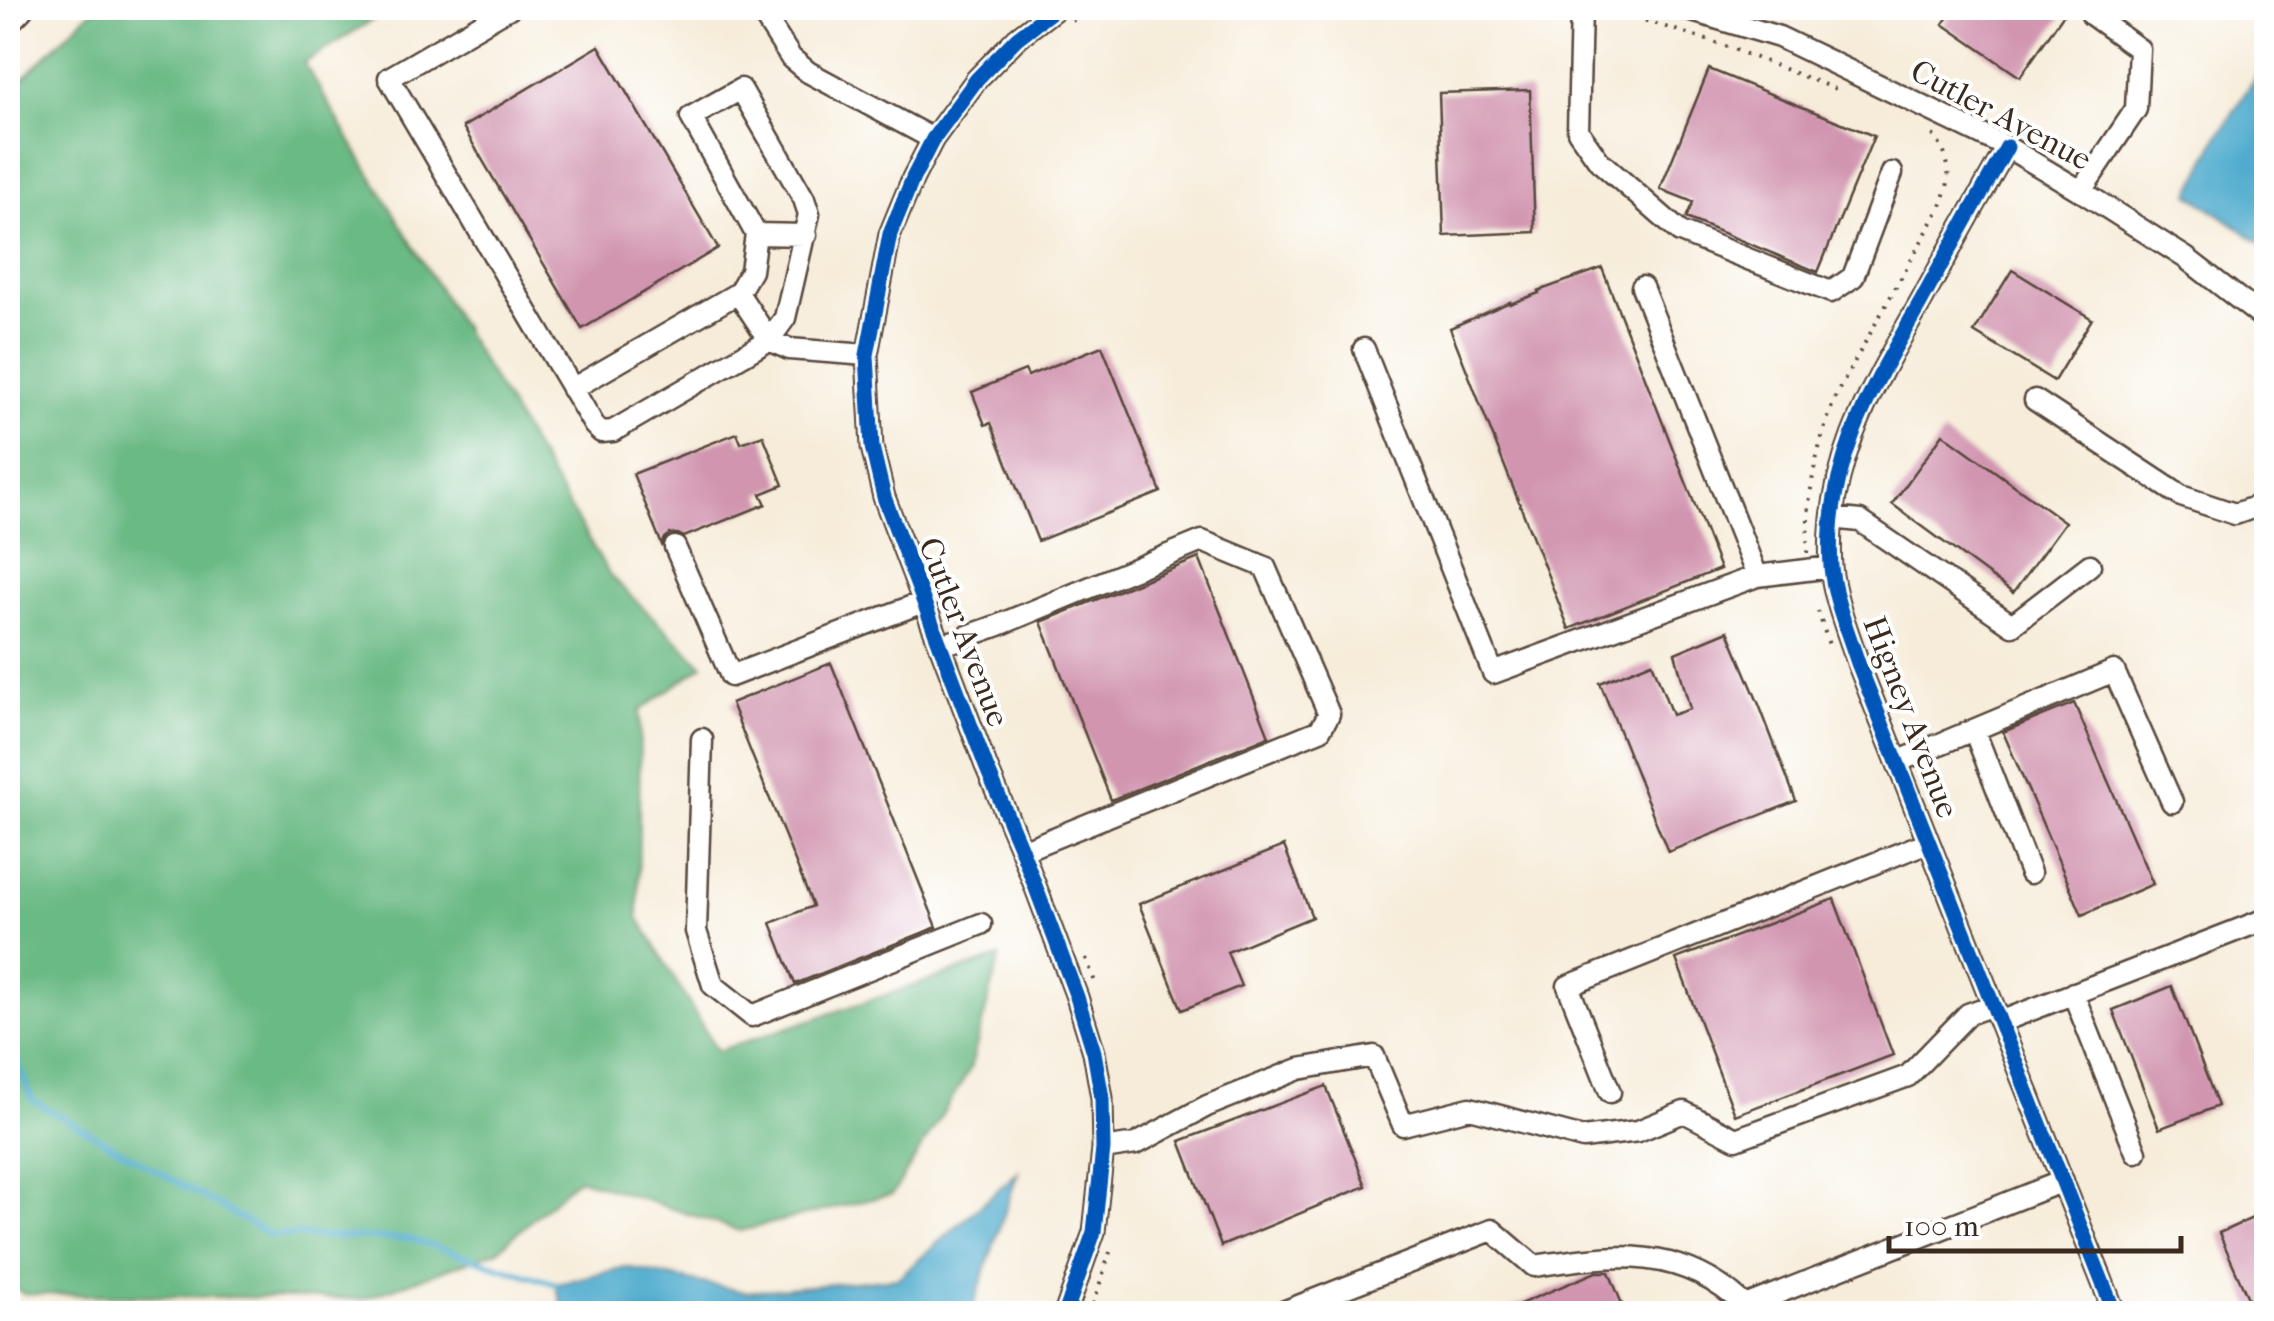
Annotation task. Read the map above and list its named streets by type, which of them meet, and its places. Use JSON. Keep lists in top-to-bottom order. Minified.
{"streets":{"street":["Cutler Avenue","Higney Avenue"]},"crossings":[["Cutler Avenue","Higney Avenue"]],"scale_bar":"100 m"}
